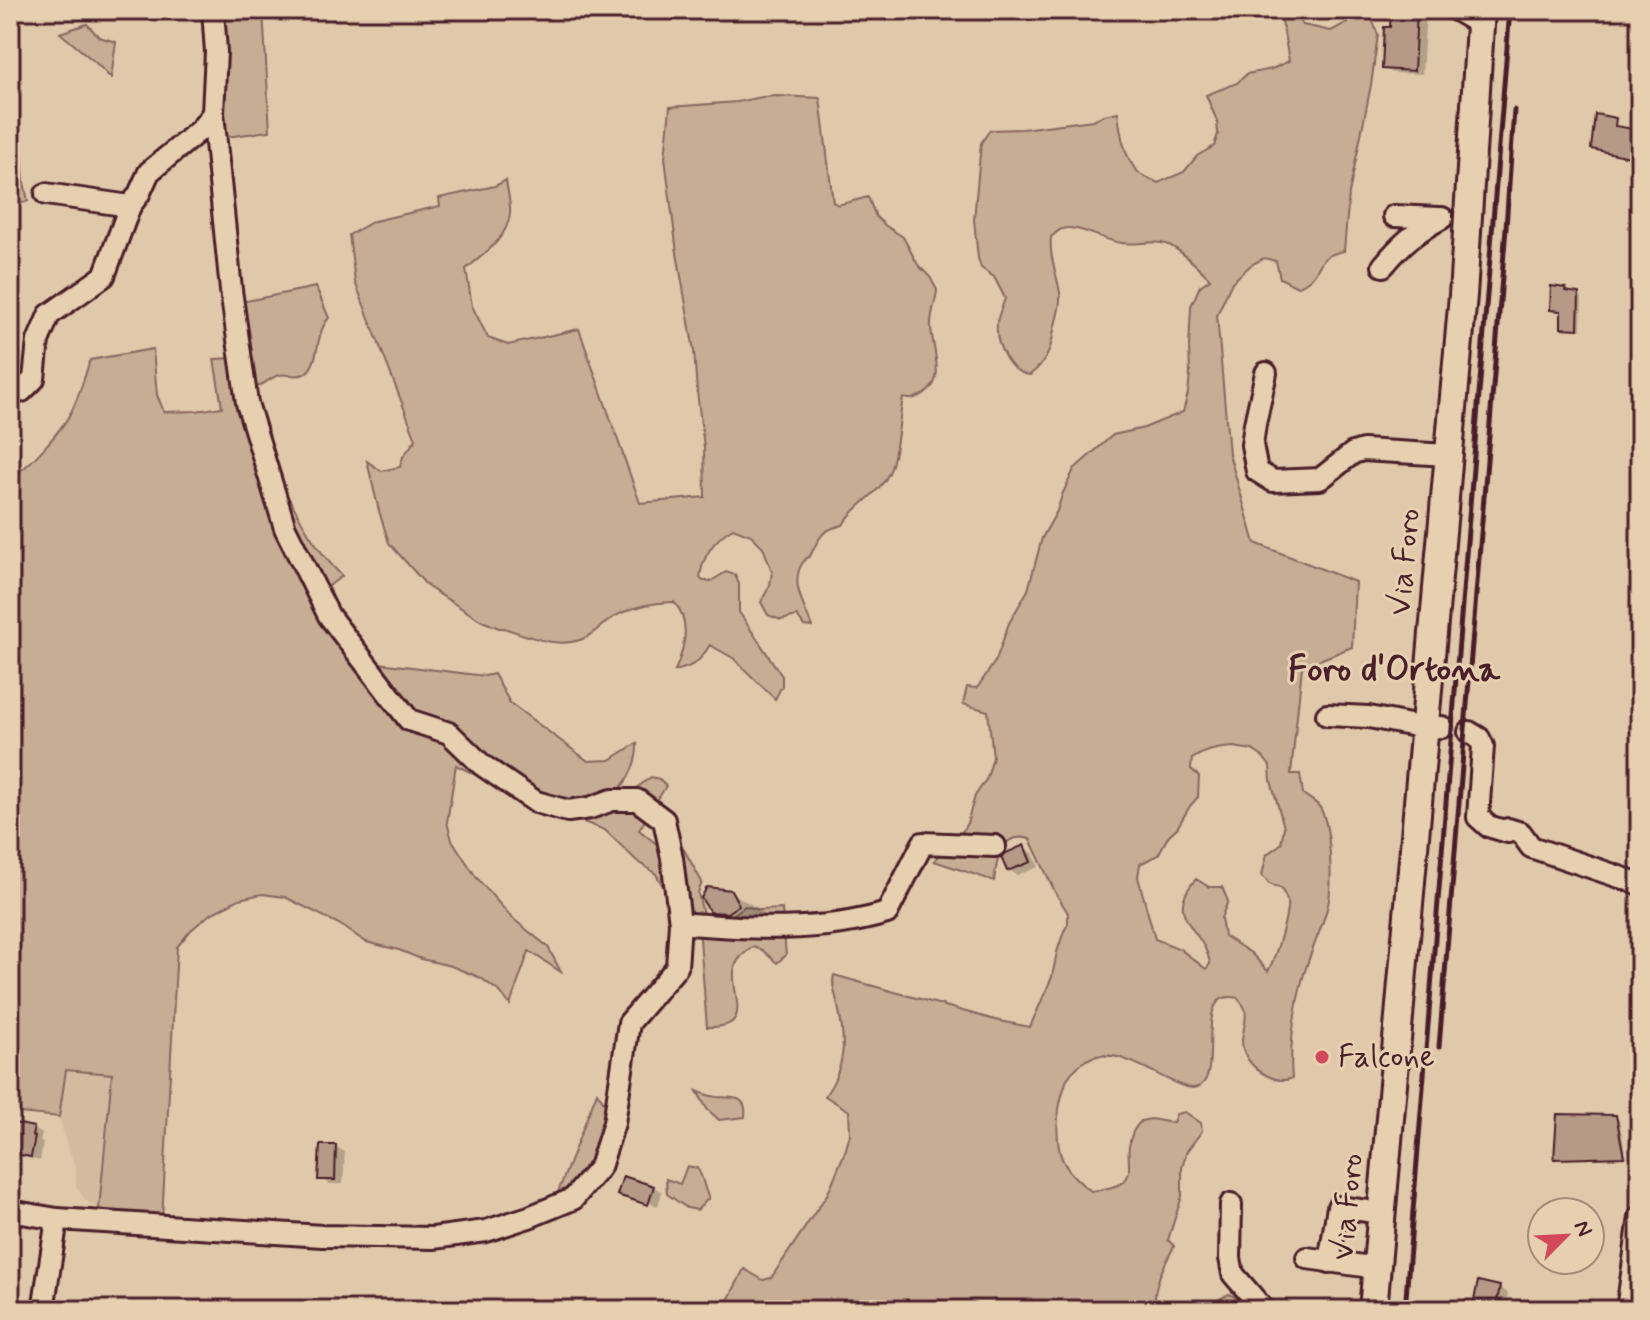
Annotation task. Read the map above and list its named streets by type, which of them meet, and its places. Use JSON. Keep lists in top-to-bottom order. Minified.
{"streets":{"main road":["Via Foro"]},"districts":["Foro d'Ortona"],"places":["Falcone"],"north":"top right"}
